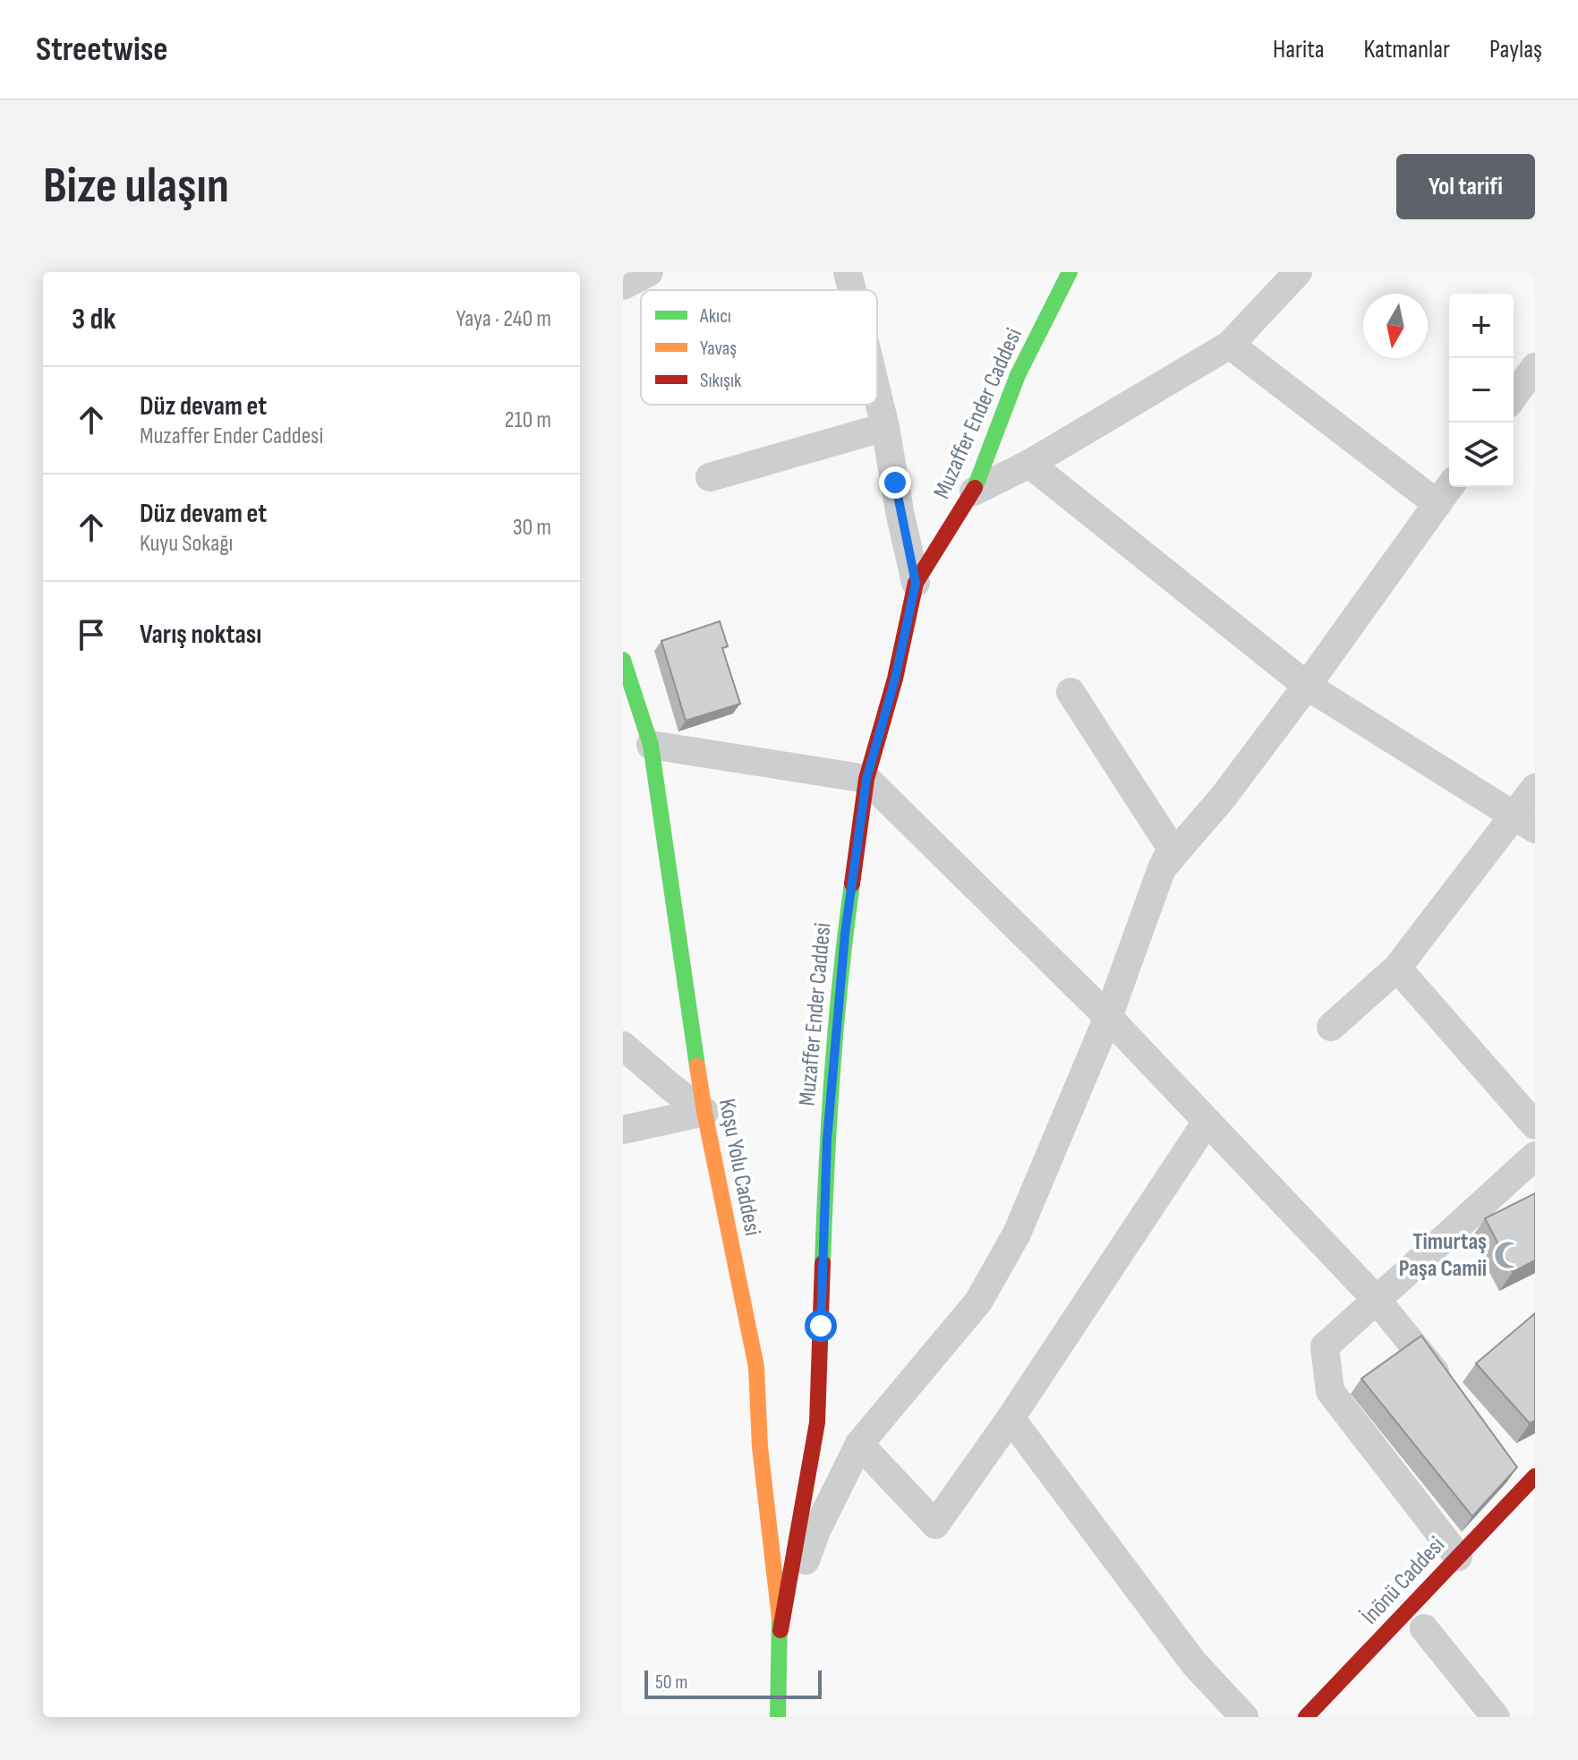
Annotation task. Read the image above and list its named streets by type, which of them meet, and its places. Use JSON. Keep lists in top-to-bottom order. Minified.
{"streets":{"street":["Muzaffer Ender Caddesi","Koşu Yolu Caddesi","İnönü Caddesi"]},"crossings":[["Muzaffer Ender Caddesi","Koşu Yolu Caddesi"]],"places":{"mosque":["Timurtaş Paşa Camii"]},"legend":["Akıcı","Yavaş","Sıkışık"],"scale_bar":"50 m","north":"bottom","page":{"header":"Streetwise","nav":["Harita","Katmanlar","Paylaş"],"buttons":"Yol tarifi","title":"Bize ulaşın","heading":["3 dk","Yaya · 240 m"],"map_buttons":["+","−"],"list":[["Düz devam et","Muzaffer Ender Caddesi","210 m"],["Düz devam et","Kuyu Sokağı","30 m"],"Varış noktası"],"scale":"50 m"}}
